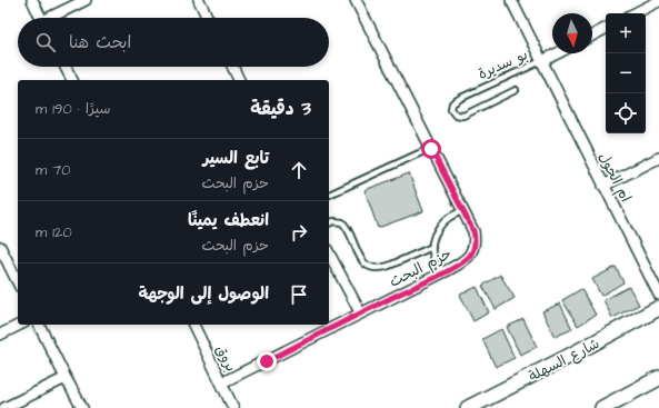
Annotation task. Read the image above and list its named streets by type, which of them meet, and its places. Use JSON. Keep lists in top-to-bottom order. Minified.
{"streets":{"street":["بو سديرة","ام الحول","حزم البحث","بروق","شارع السهلة"]},"crossings":[["بو سديرة","ام الحول"],["حزم البحث","بروق"]],"north":"bottom","page":{"map_buttons":["+","−"],"search":"ابحث هنا","heading":["3 دقيقة","سيرًا · 190 m"],"list":[["تابع السير","حزم البحث","70 m"],["انعطف يمينًا","حزم البحث","120 m"],"الوصول إلى الوجهة"]}}
